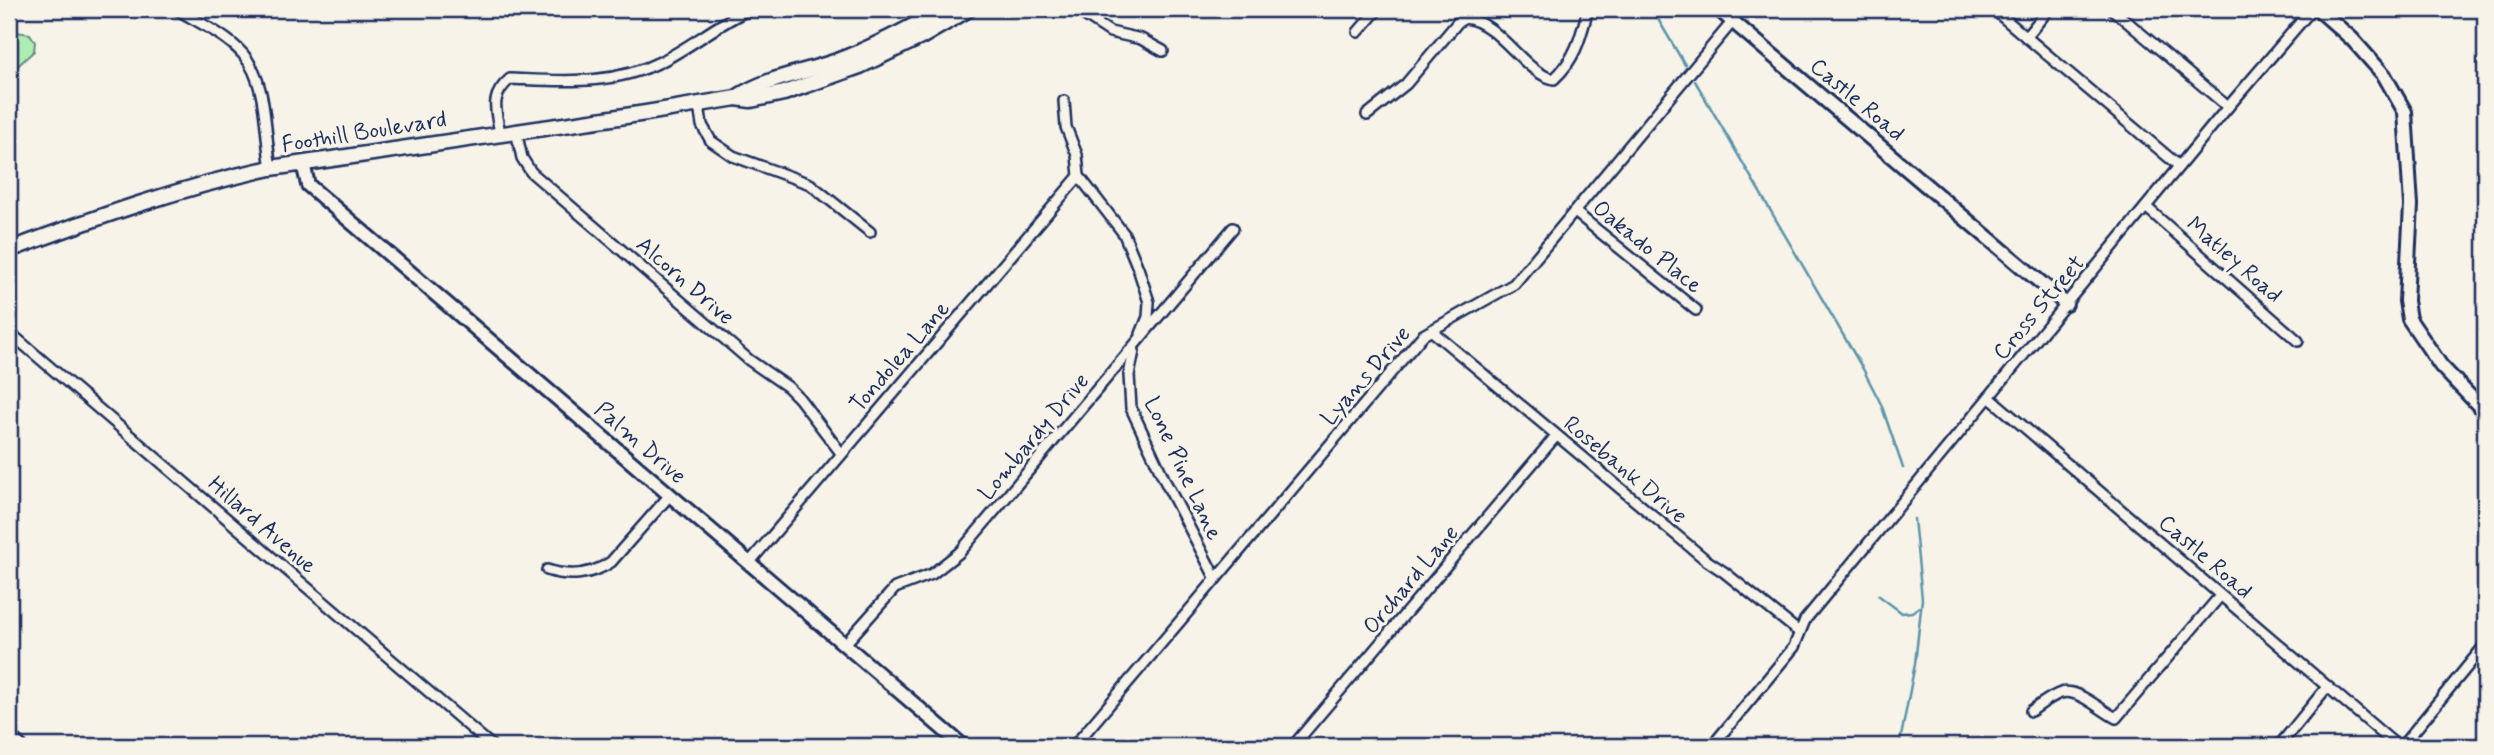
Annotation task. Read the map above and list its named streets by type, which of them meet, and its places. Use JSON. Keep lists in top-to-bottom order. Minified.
{"streets":{"main road":["Foothill Boulevard"],"street":["Castle Road","Oakado Place","Matley Road","Alcorn Drive","Cross Street","Tondolea Lane","Lyans Drive","Lombardy Drive","Palm Drive","Lone Pine Lane","Rosebank Drive","Hillard Avenue","Orchard Lane"]},"crossings":[["Castle Road","Cross Street"],["Castle Road","Lyans Drive"],["Foothill Boulevard","Alcorn Drive"],["Foothill Boulevard","Palm Drive"],["Oakado Place","Lyans Drive"],["Matley Road","Cross Street"],["Alcorn Drive","Tondolea Lane"],["Cross Street","Rosebank Drive"],["Tondolea Lane","Palm Drive"],["Tondolea Lane","Lone Pine Lane"],["Lyans Drive","Lone Pine Lane"],["Lyans Drive","Rosebank Drive"],["Lombardy Drive","Palm Drive"],["Lombardy Drive","Lone Pine Lane"],["Rosebank Drive","Orchard Lane"]]}
